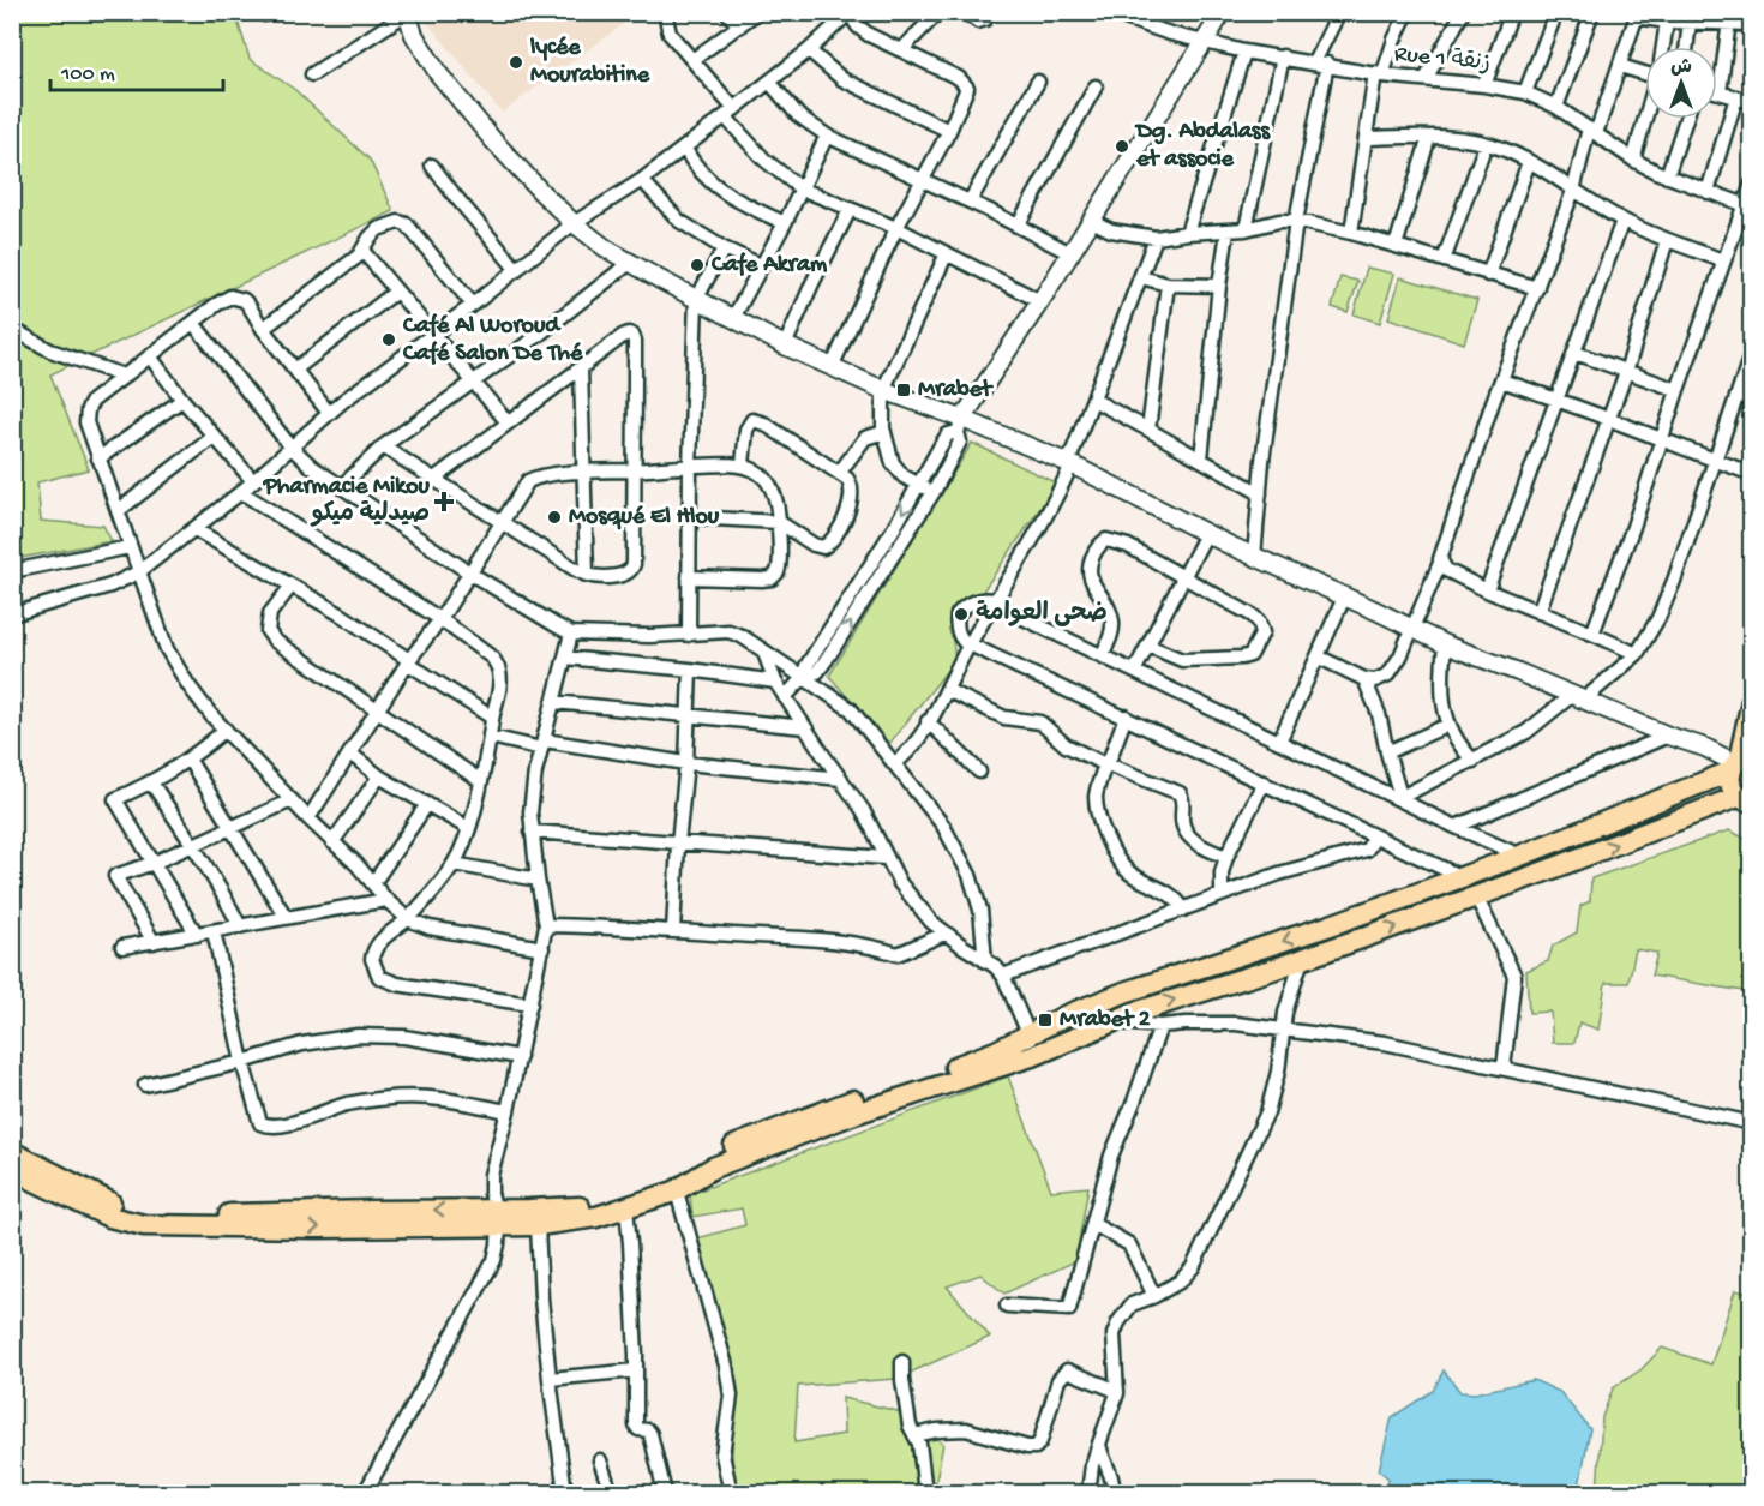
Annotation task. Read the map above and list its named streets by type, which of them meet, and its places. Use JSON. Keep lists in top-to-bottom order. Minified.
{"streets":{"street":["Rue 1 زنقة"]},"places":{"other":["lycée Mourabitine","Dg. Abdalass et associe","Cafe Akram","Café Al Woroud Café Salon De Thé","Mosqué El Hlou","ضحى العوامة"],"transit":["Mrabet","Mrabet 2"],"health":["Pharmacie Mikou صيدلية ميكو"]},"scale_bar":"100 m","north":"top"}
